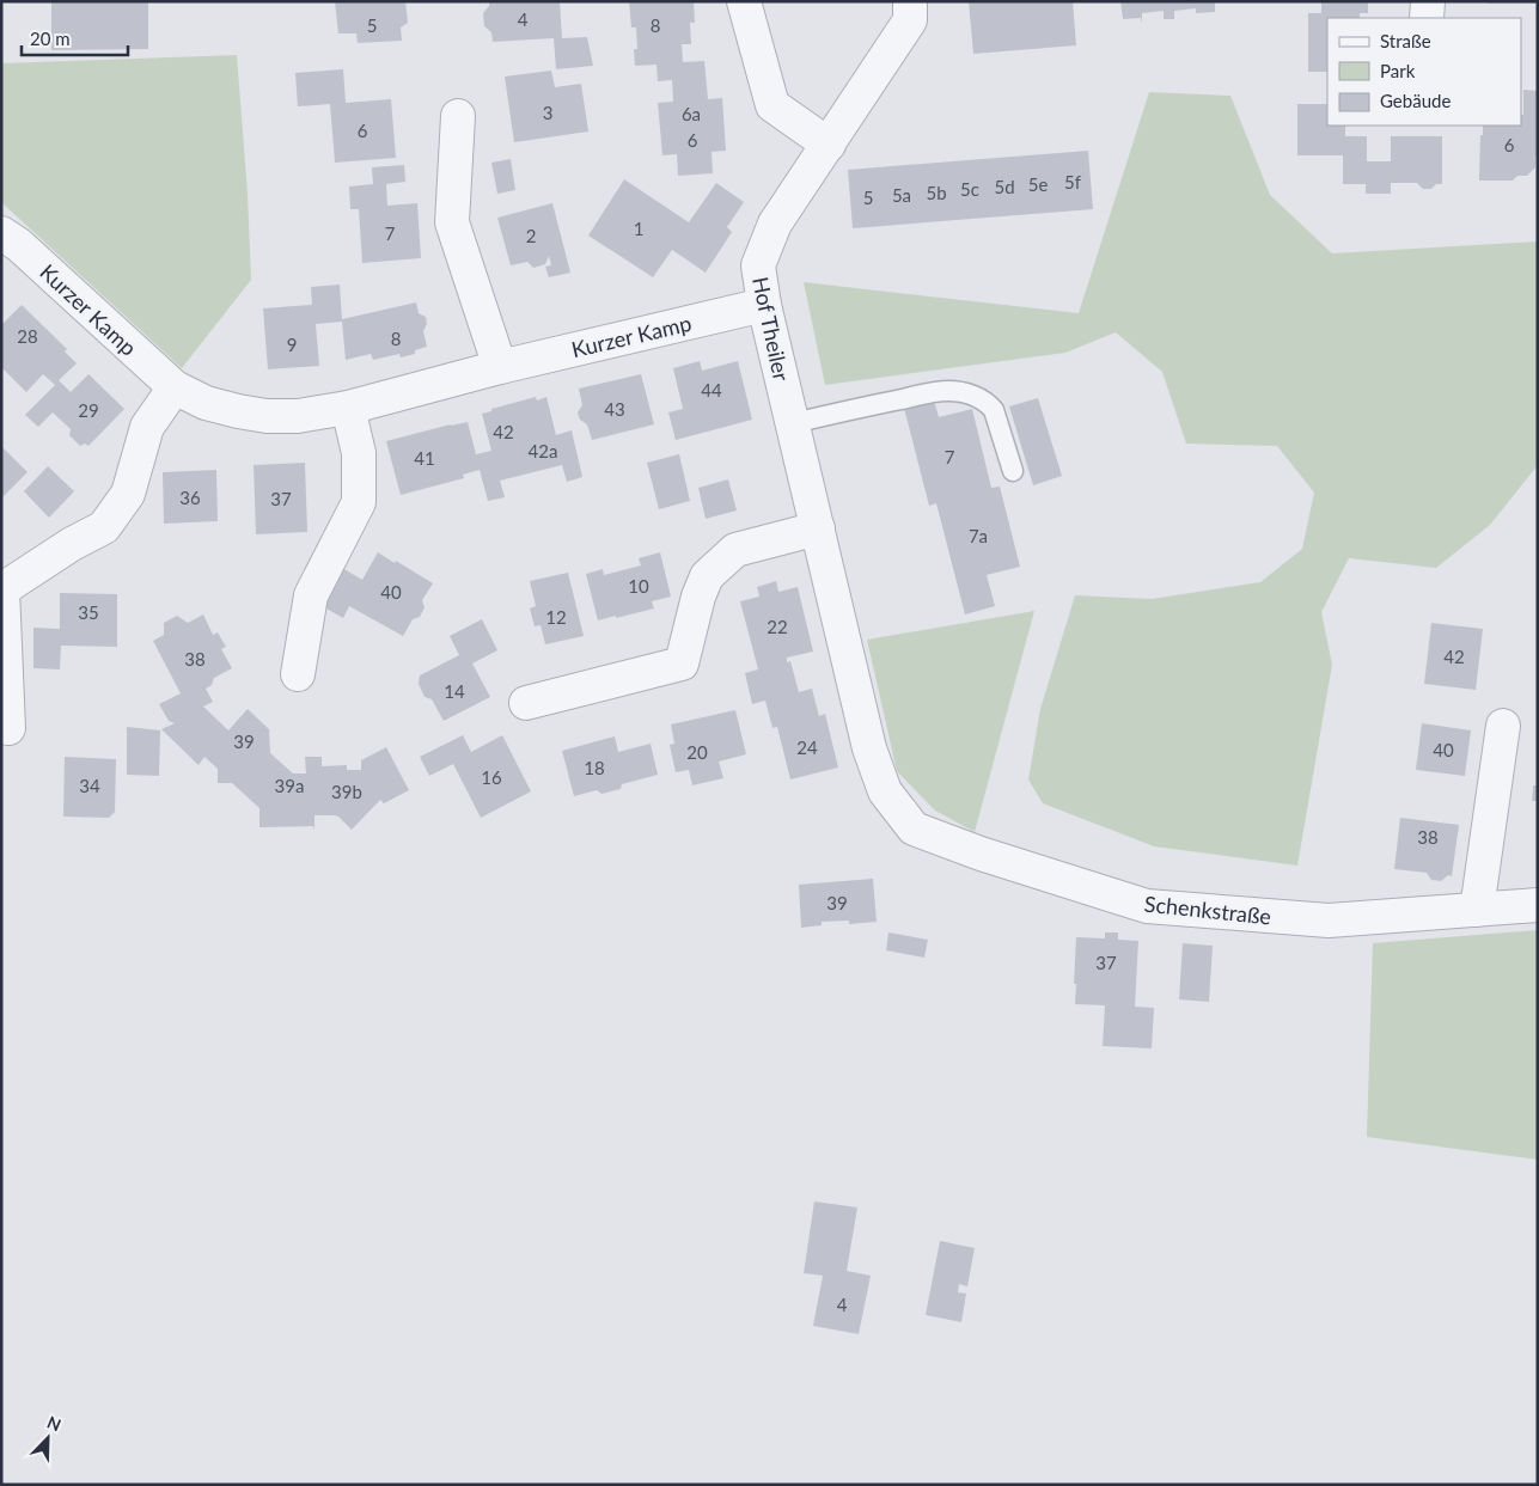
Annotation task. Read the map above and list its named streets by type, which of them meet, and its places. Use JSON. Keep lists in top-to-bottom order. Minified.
{"streets":{"street":["Kurzer Kamp","Hof Theiler","Schenkstraße"]},"crossings":[["Kurzer Kamp","Hof Theiler"],["Hof Theiler","Schenkstraße"]],"house_numbers":["4","5","8","3","6a","6","6","6","5f","5e","5d","5c","5b","5a","5","1","7","2","28","8","9","44","43","29","42","42a","7","41","36","37","7a","10","40","35","12","22","42","38","14","39","24","40","20","18","16","34","39a","39b","38","39","37","4"],"legend":["Straße","Park","Gebäude"],"scale_bar":"20 m","north":"top right"}
